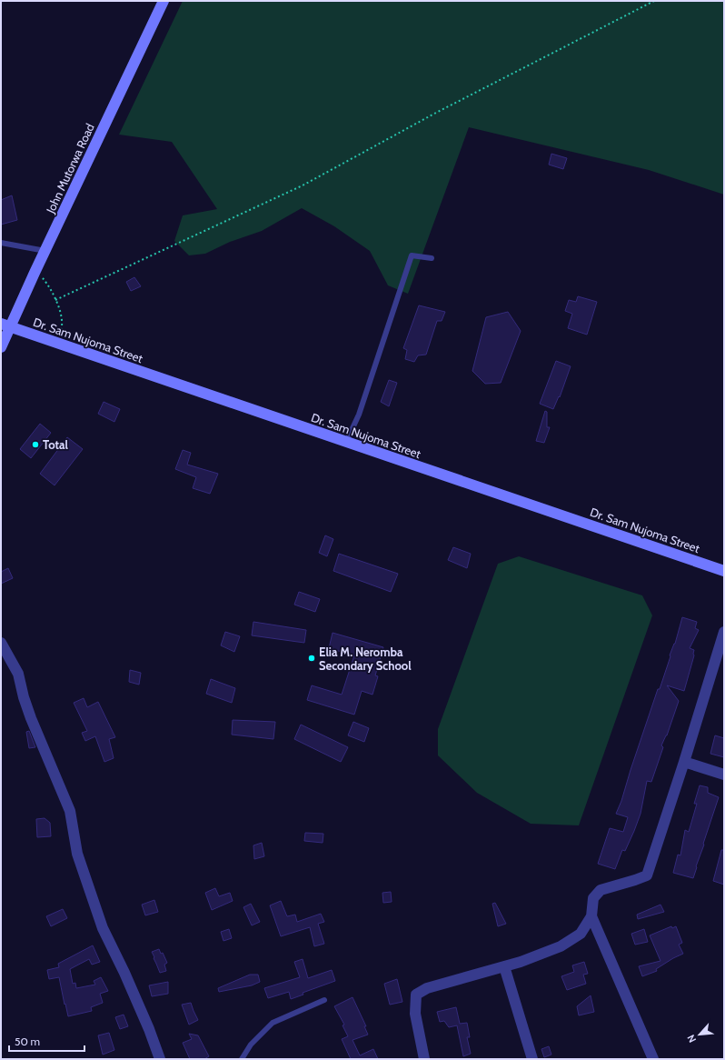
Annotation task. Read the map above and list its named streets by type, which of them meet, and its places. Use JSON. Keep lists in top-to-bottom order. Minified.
{"streets":{"street":["John Mutorwa Road","Dr. Sam Nujoma Street"]},"crossings":[["John Mutorwa Road","Dr. Sam Nujoma Street"]],"places":["Total","Elia M. Neromba Secondary School"],"scale_bar":"50 m","north":"bottom left"}
